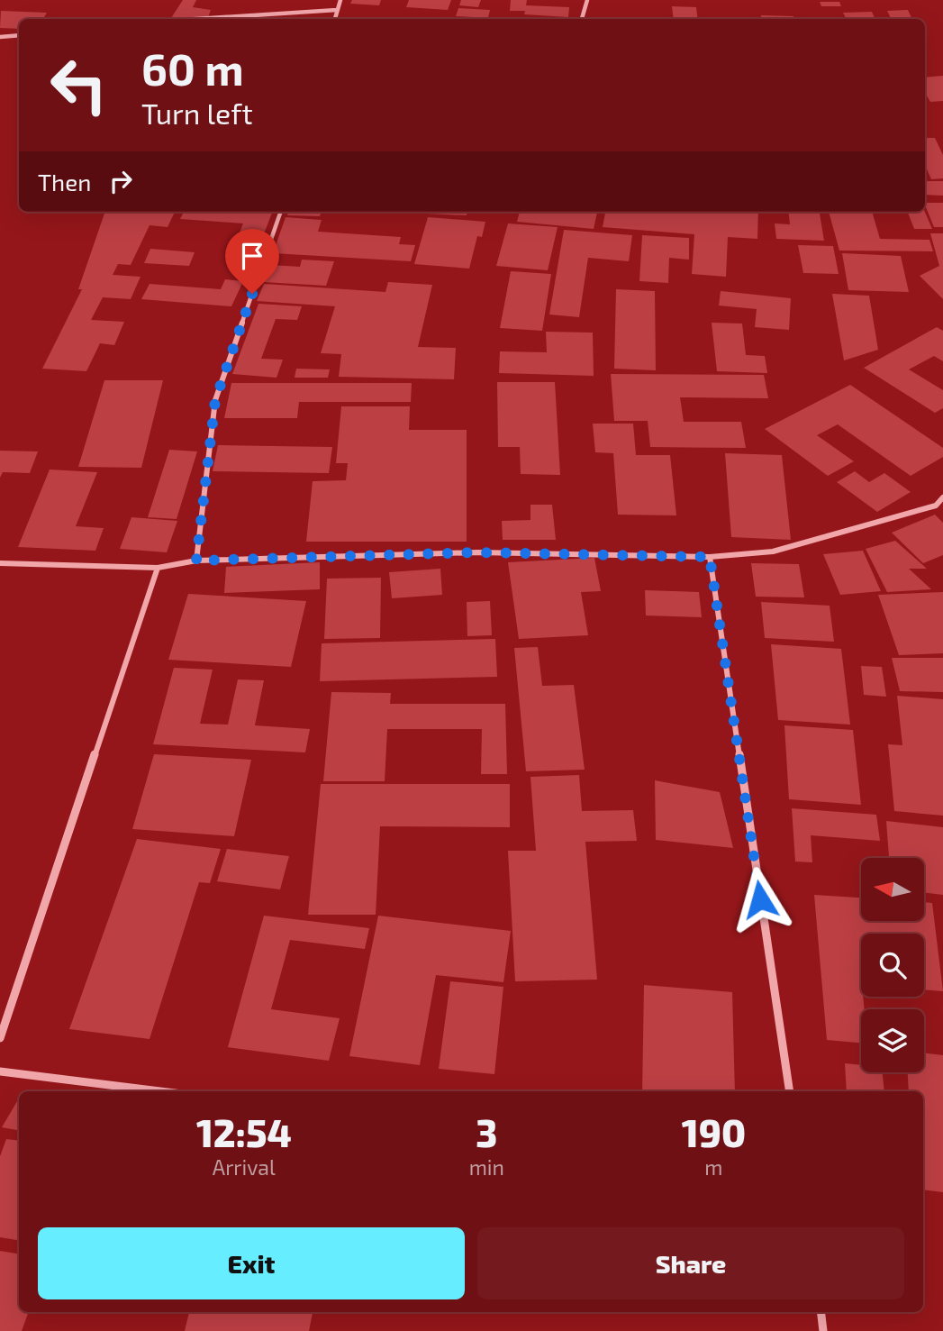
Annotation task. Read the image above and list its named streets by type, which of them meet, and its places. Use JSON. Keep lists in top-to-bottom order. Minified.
{"north":"left","page":{"turn":["60 m","Turn left"],"then":"Then","eta":["12:54","Arrival","3","min","190","m"],"buttons":["Exit","Share"]}}
